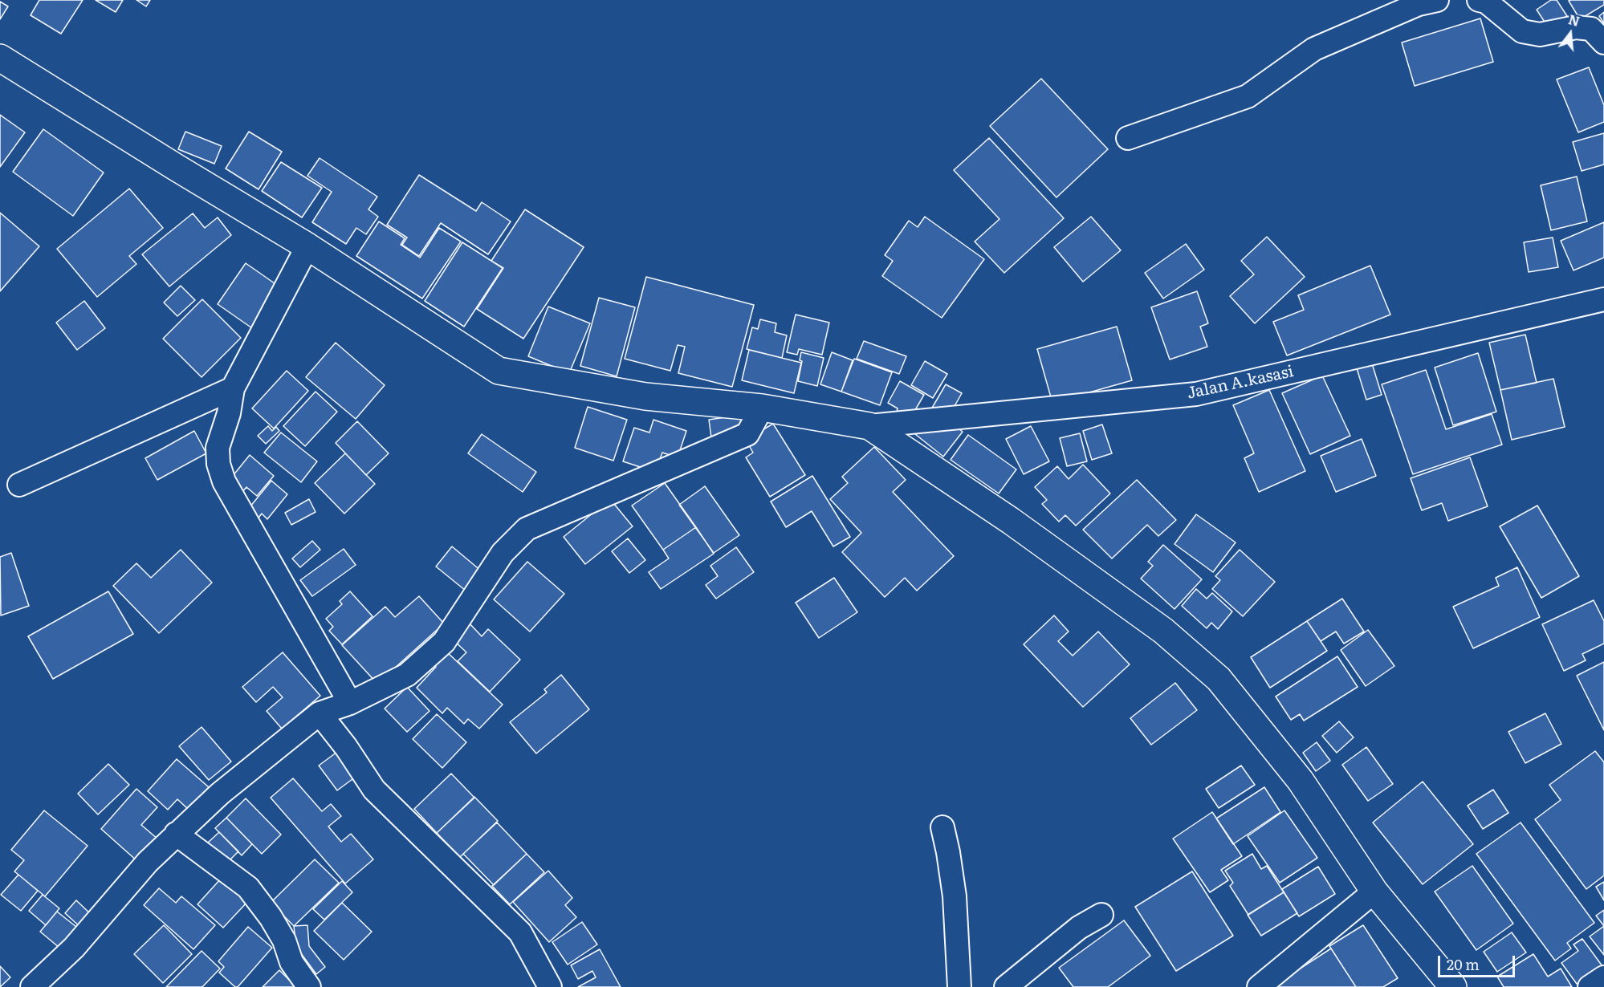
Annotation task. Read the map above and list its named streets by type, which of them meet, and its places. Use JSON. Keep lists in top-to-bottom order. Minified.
{"streets":{"street":["Jalan A.kasasi"]},"scale_bar":"20 m","north":"top"}
